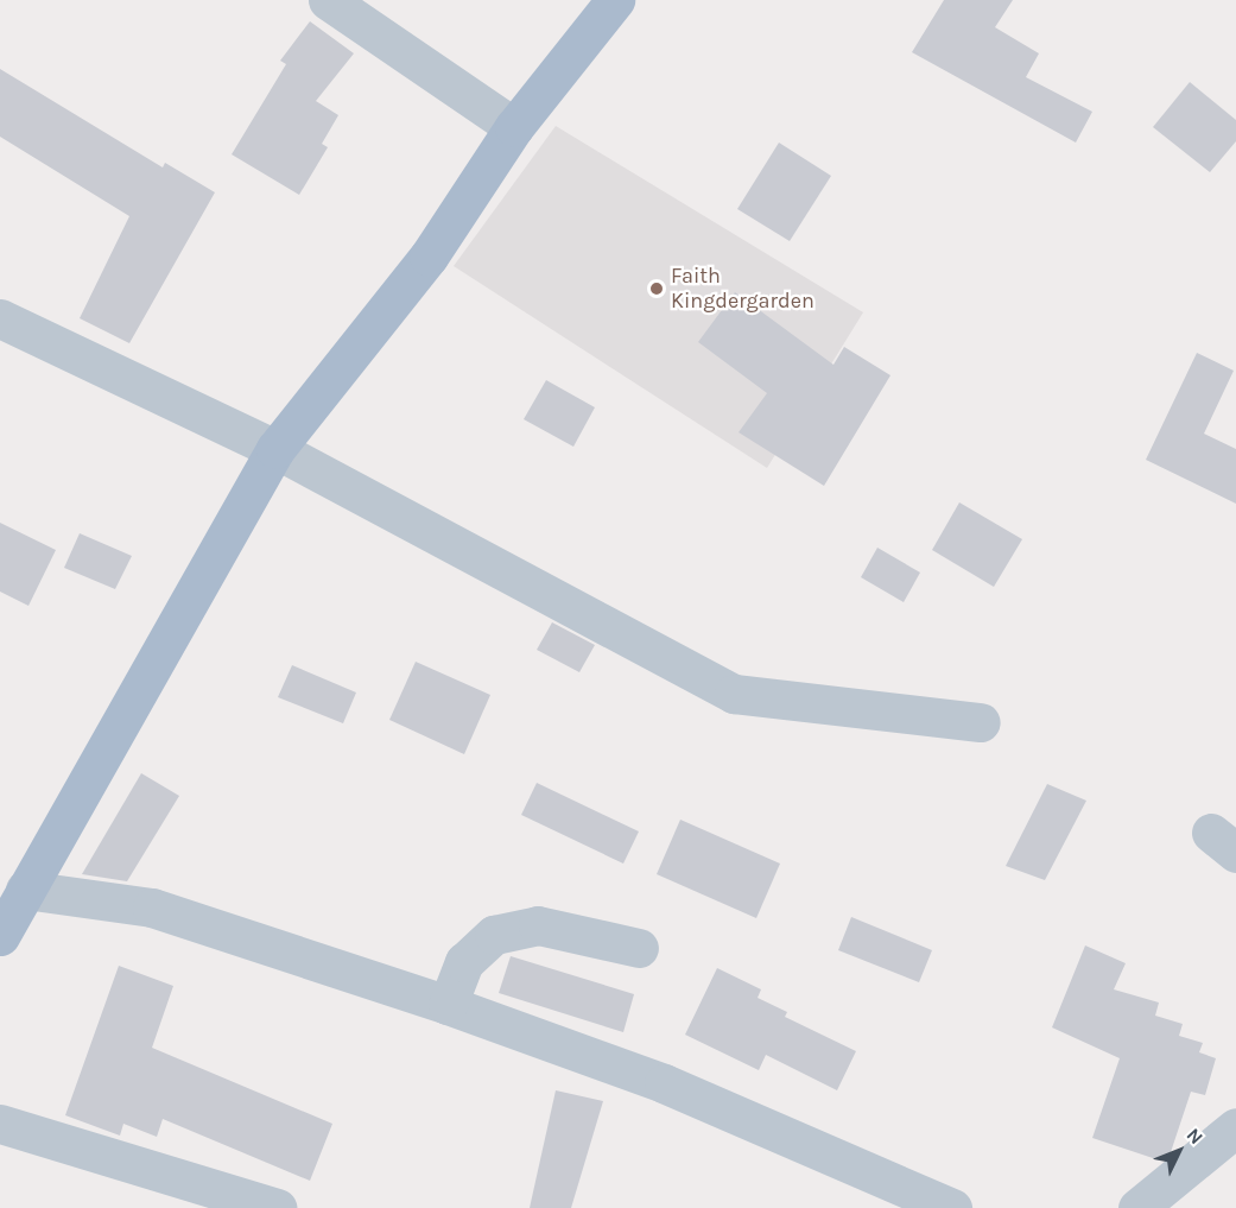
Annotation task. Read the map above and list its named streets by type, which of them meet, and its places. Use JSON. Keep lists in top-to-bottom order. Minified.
{"places":["Faith Kingdergarden"],"north":"top right"}
